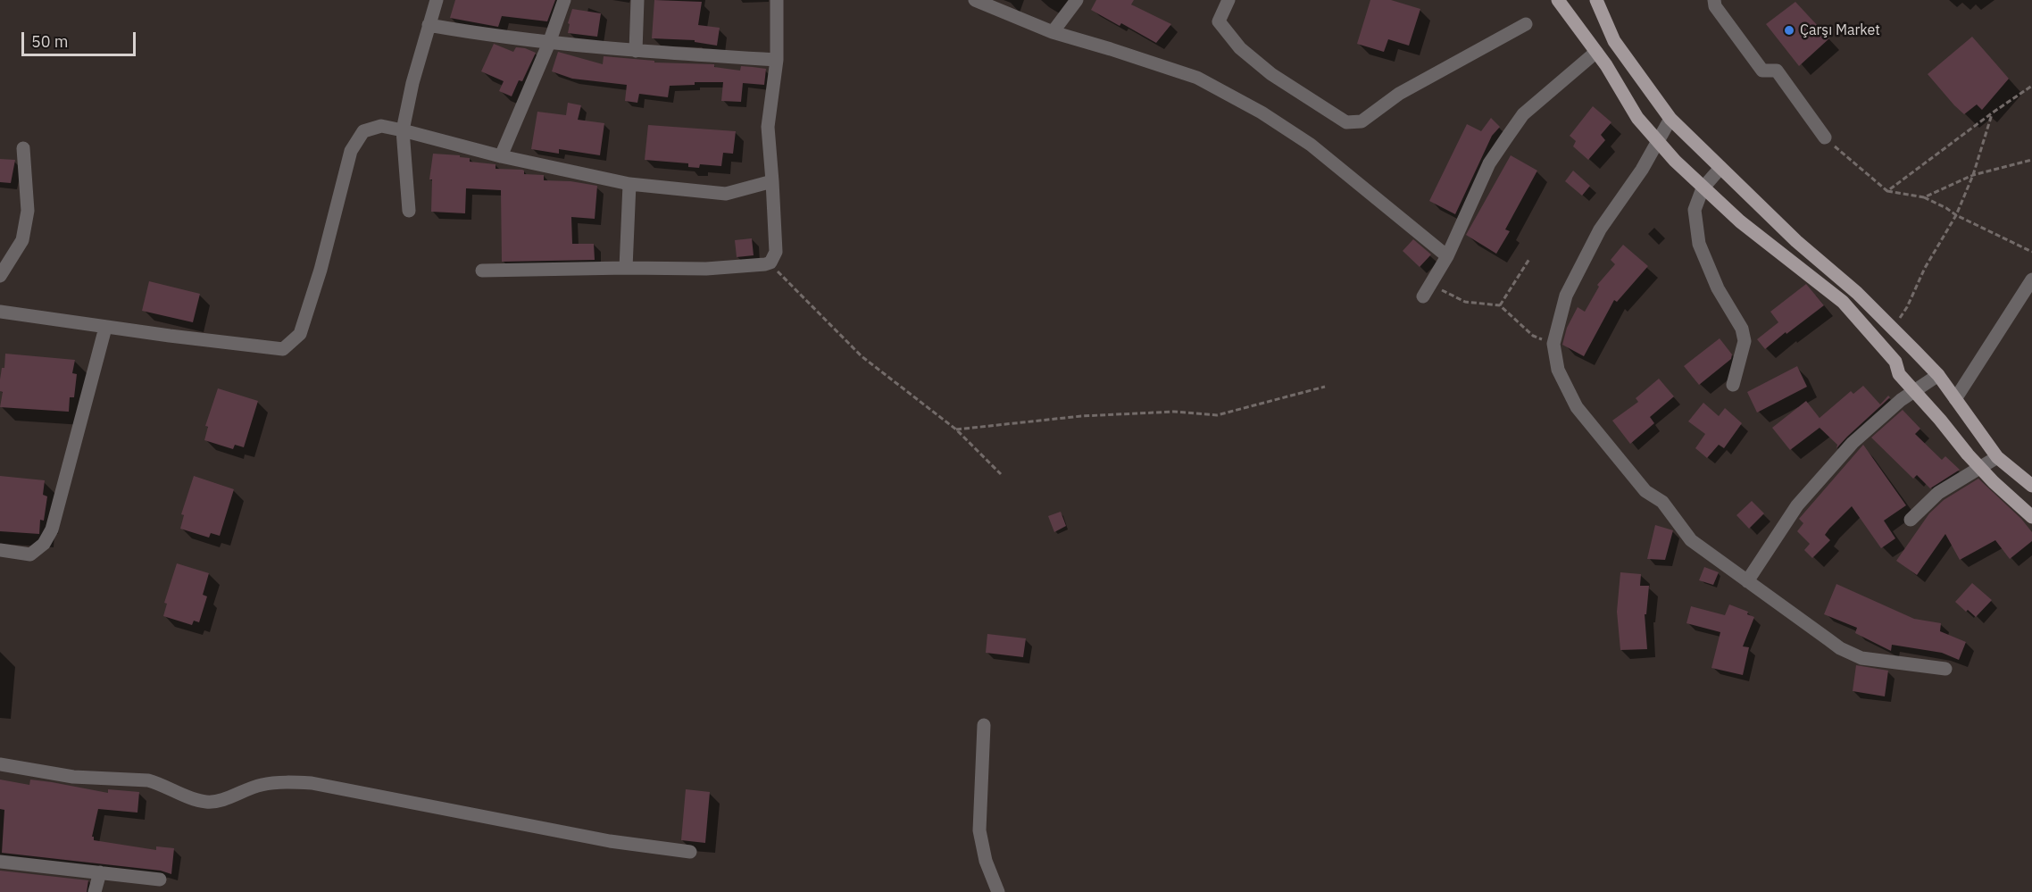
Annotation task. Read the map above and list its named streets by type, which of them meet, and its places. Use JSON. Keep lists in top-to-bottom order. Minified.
{"places":["Çarşı Market"],"scale_bar":"50 m"}
